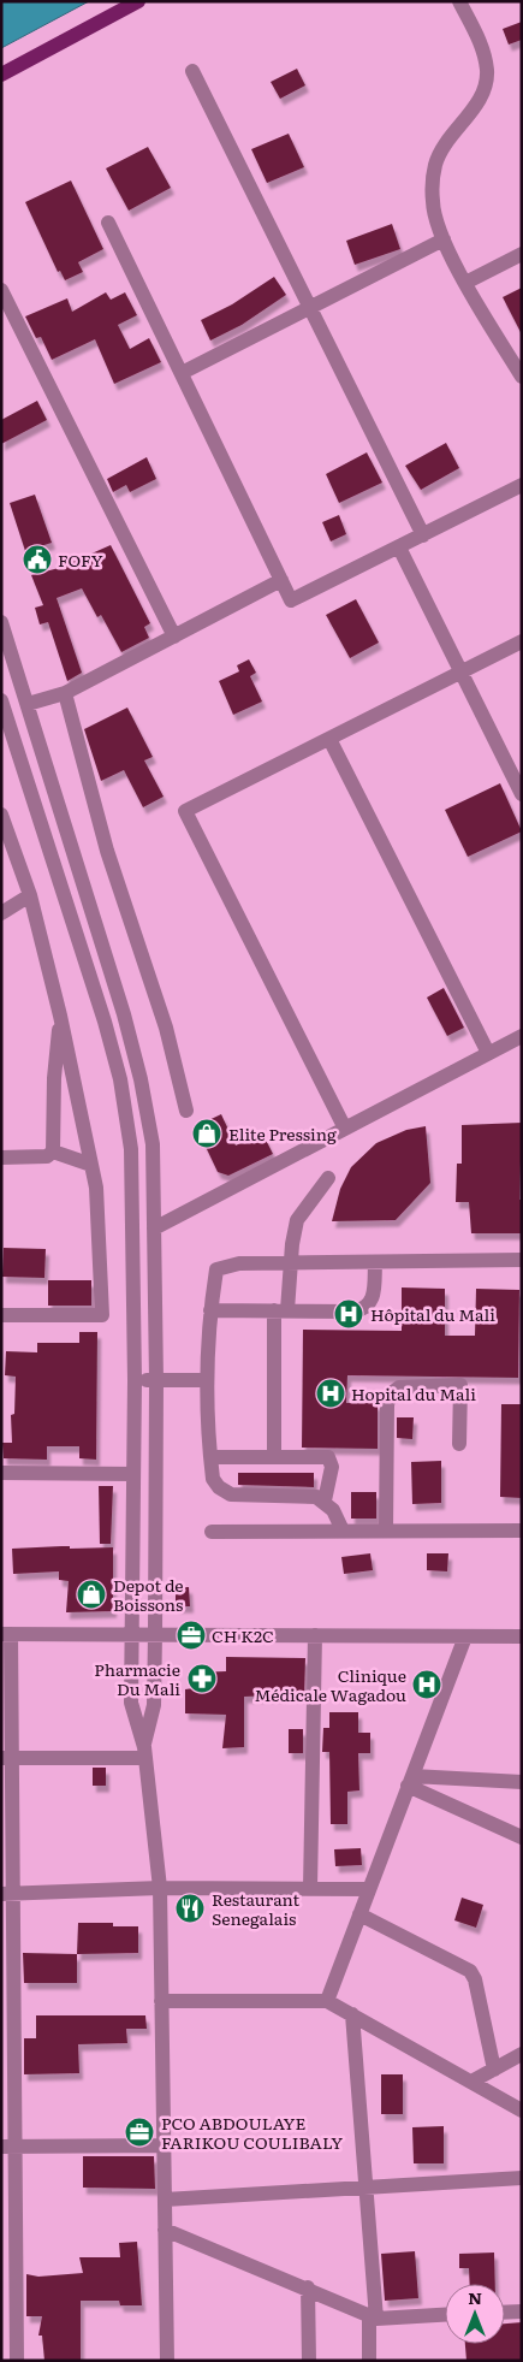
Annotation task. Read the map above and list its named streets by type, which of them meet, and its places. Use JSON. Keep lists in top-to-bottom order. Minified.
{"places":{"public building":["FOFY"],"shop":["Elite Pressing","Depot de Boissons"],"hospital":["Hôpital du Mali","Hopital du Mali","Clinique Médicale Wagadou"],"office":["CH K2C","PCO ABDOULAYE FARIKOU COULIBALY"],"pharmacy":["Pharmacie Du Mali"],"restaurant":["Restaurant Senegalais"]},"north":"top"}
